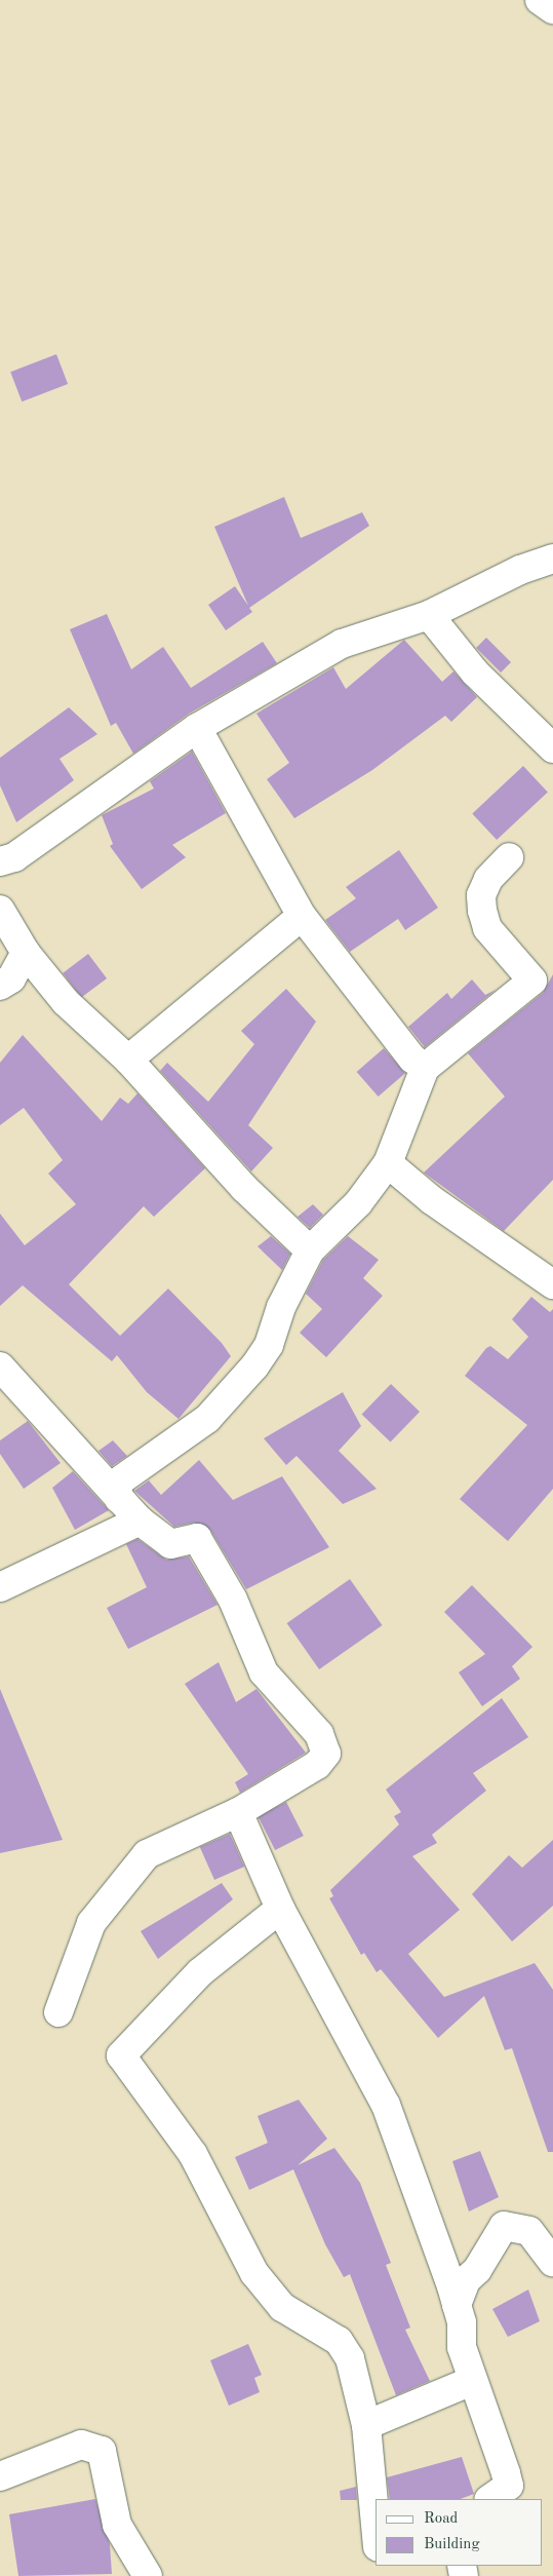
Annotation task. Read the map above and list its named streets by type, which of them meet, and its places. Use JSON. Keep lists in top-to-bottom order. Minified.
{"legend":["Road","Building"]}
